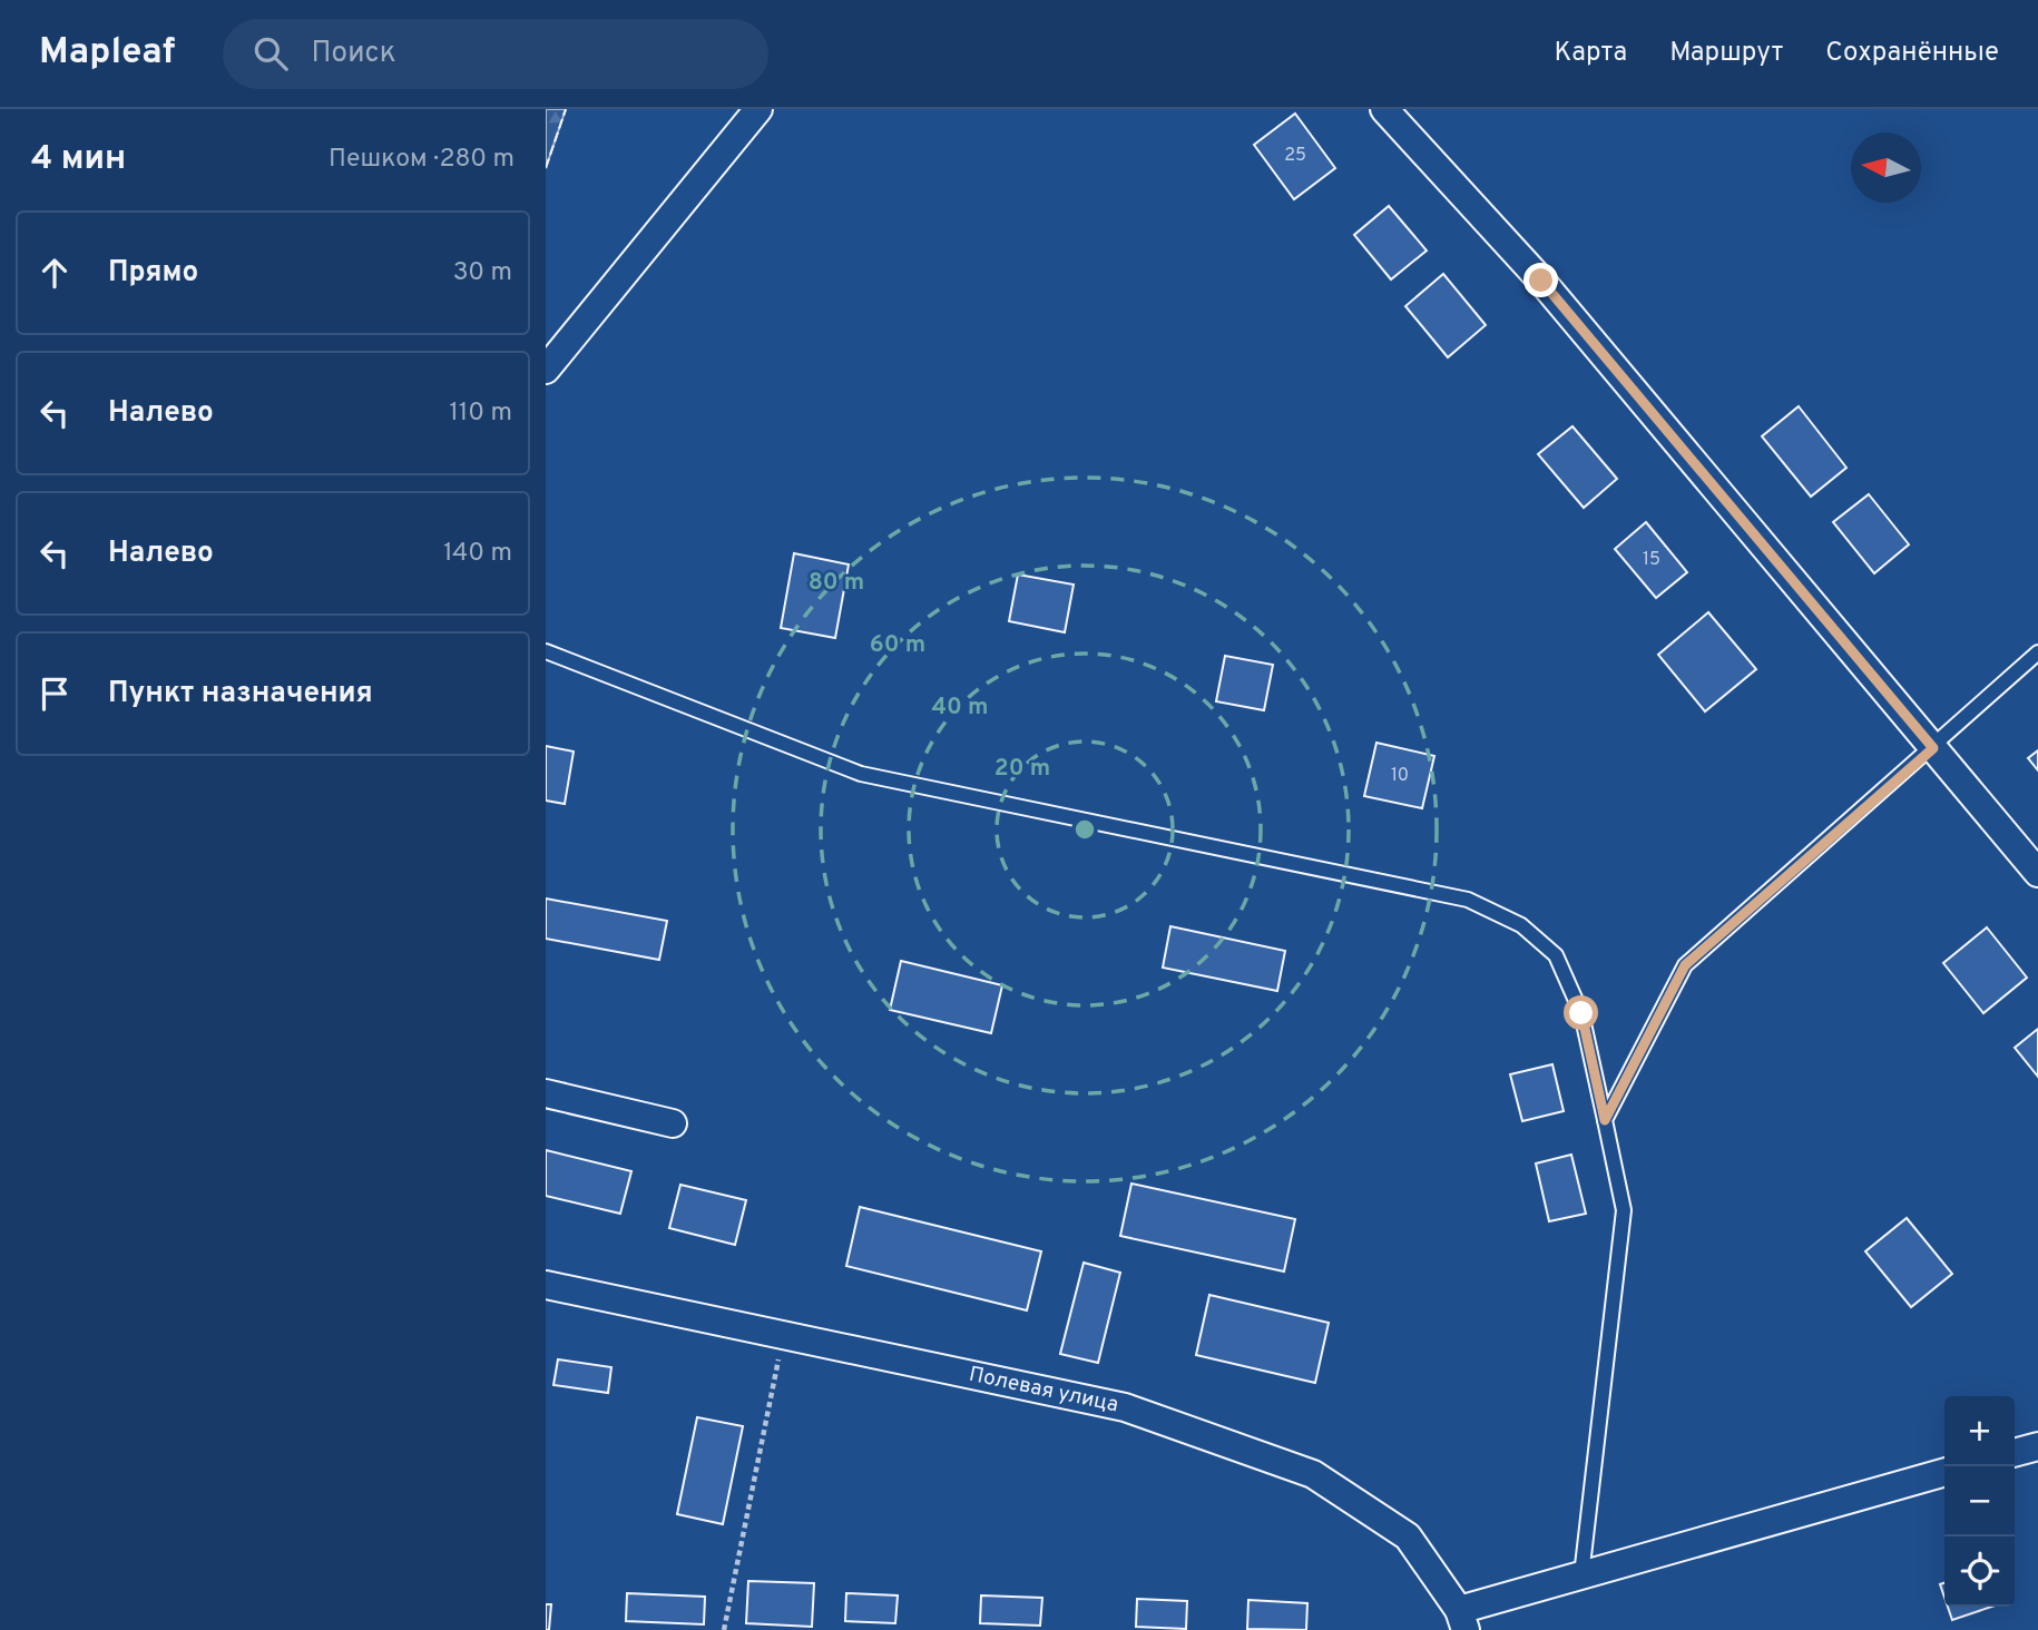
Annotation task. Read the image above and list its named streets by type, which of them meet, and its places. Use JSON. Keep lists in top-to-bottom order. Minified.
{"streets":{"street":["Полевая улица"]},"house_numbers":["25","15","10"],"north":"left","page":{"header":"Mapleaf","search":"Поиск","nav":["Карта","Маршрут","Сохранённые"],"heading":["4 мин","Пешком · 280 m"],"list":[["Прямо","30 m"],["Налево","110 m"],["Налево","140 m"],"Пункт назначения"],"map_buttons":["+","−"]},"rings":["80 m","60 m","40 m","20 m"]}
